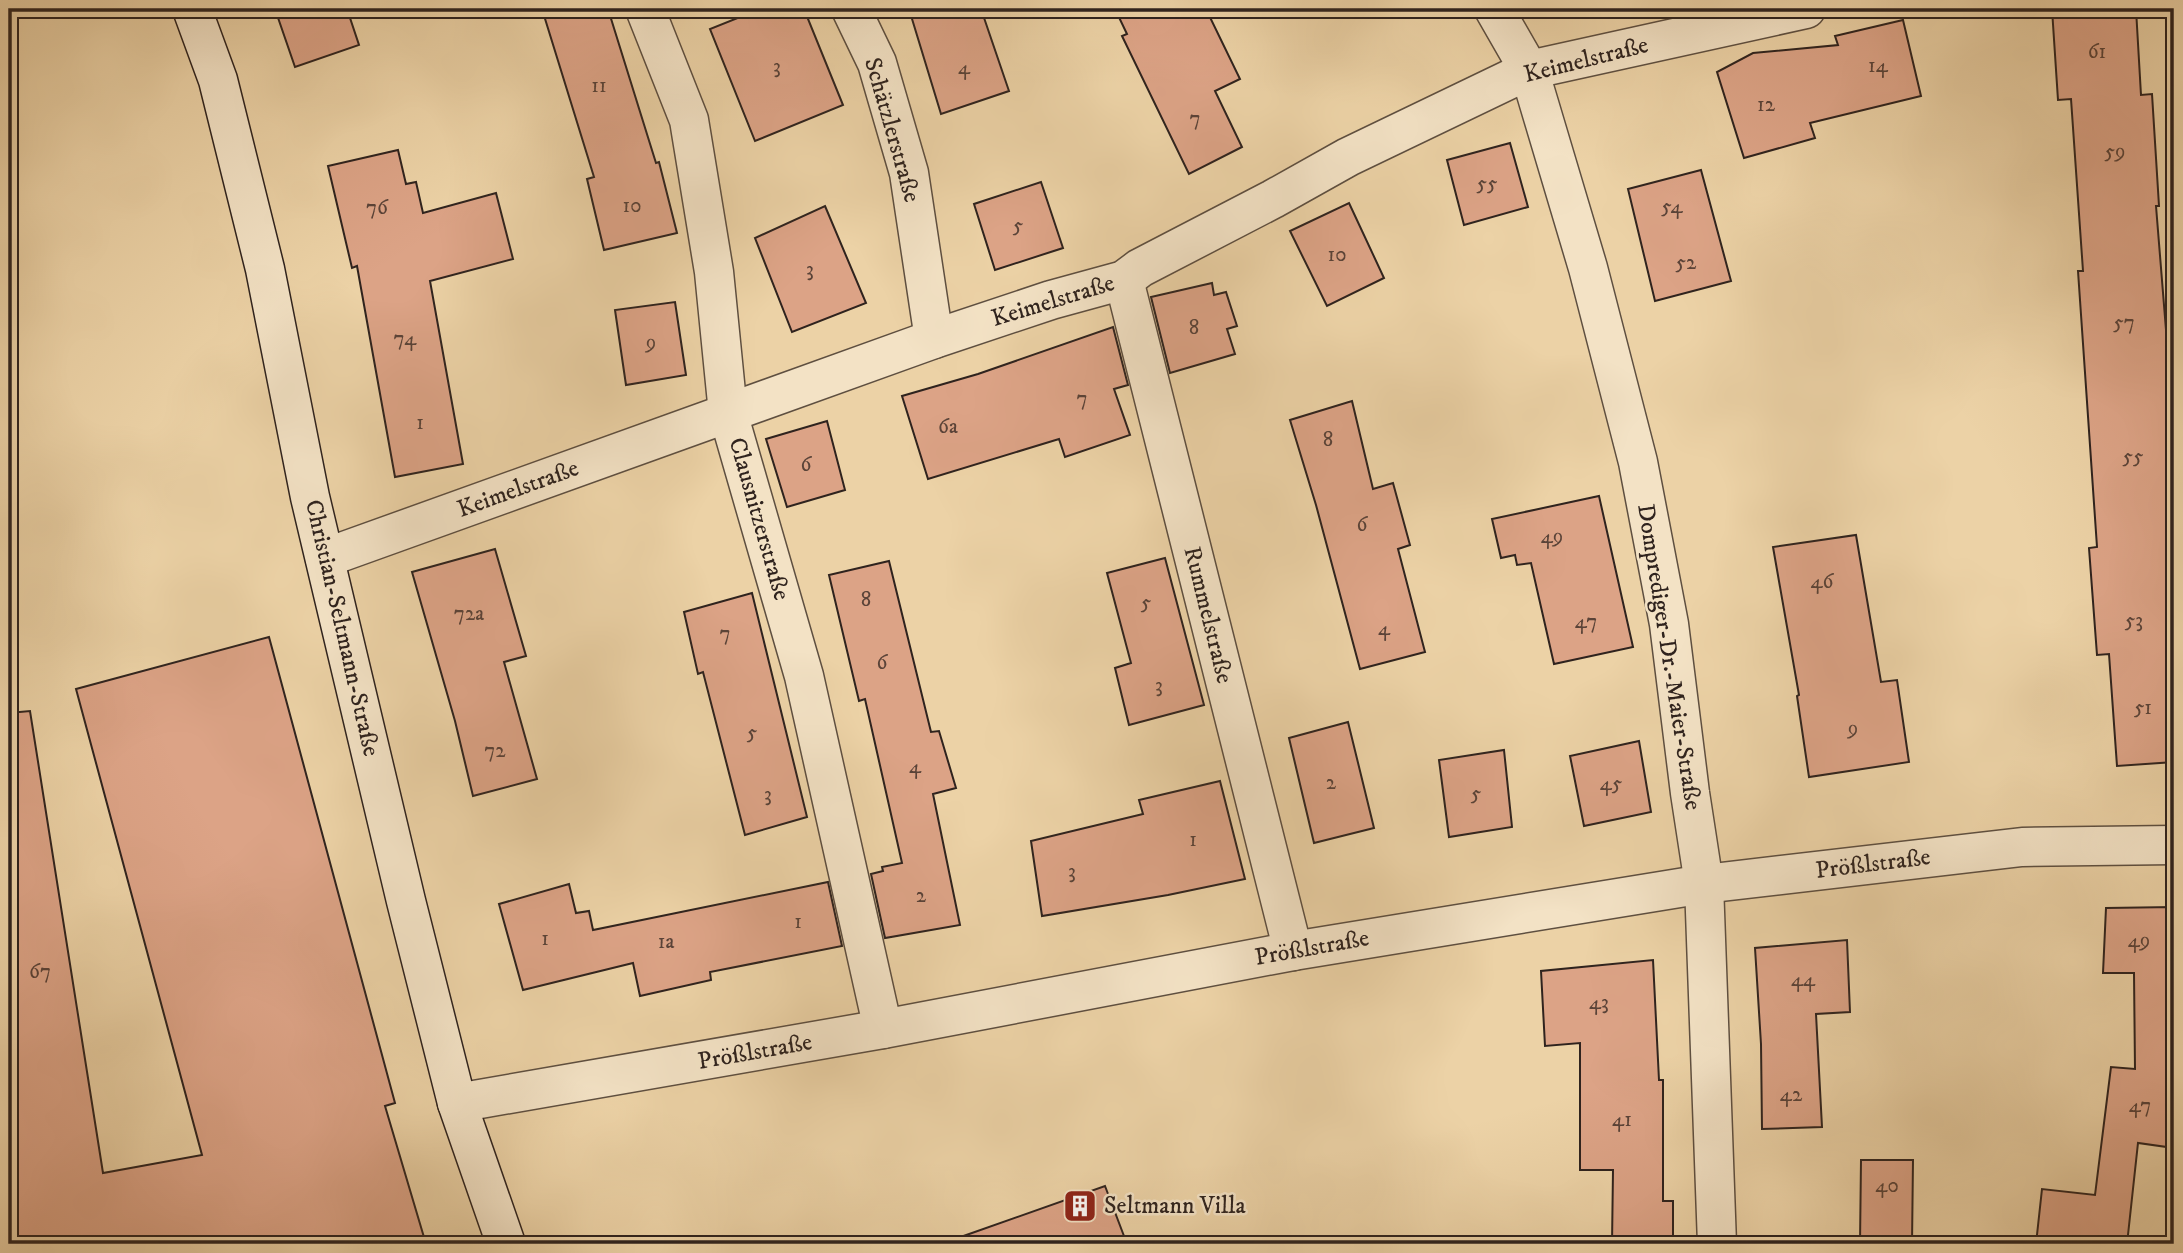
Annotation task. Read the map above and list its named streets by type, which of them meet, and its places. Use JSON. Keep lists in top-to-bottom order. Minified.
{"streets":{"street":["Keimelstraße","Schätzlerstraße","Clausnitzerstraße","Rummelstraße","Christian-Seltmann-Straße","Domprediger-Dr.-Maier-Straße","Prößlstraße"]},"crossings":[["Keimelstraße","Schätzlerstraße"],["Keimelstraße","Clausnitzerstraße"],["Keimelstraße","Rummelstraße"],["Keimelstraße","Christian-Seltmann-Straße"],["Keimelstraße","Domprediger-Dr.-Maier-Straße"],["Clausnitzerstraße","Prößlstraße"],["Rummelstraße","Prößlstraße"],["Christian-Seltmann-Straße","Prößlstraße"],["Domprediger-Dr.-Maier-Straße","Prößlstraße"]],"places":{"building":["Seltmann Villa"]},"house_numbers":["61","14","3","4","11","12","7","59","55","10","54","76","5","10","52","3","57","8","74","9","7","1","6a","8","55","6","6","49","46","8","5","72a","53","47","4","7","6","3","51","9","5","72","4","2","45","5","3","1","3","2","1","1","49","1a","67","44","43","42","47","41","40"]}
